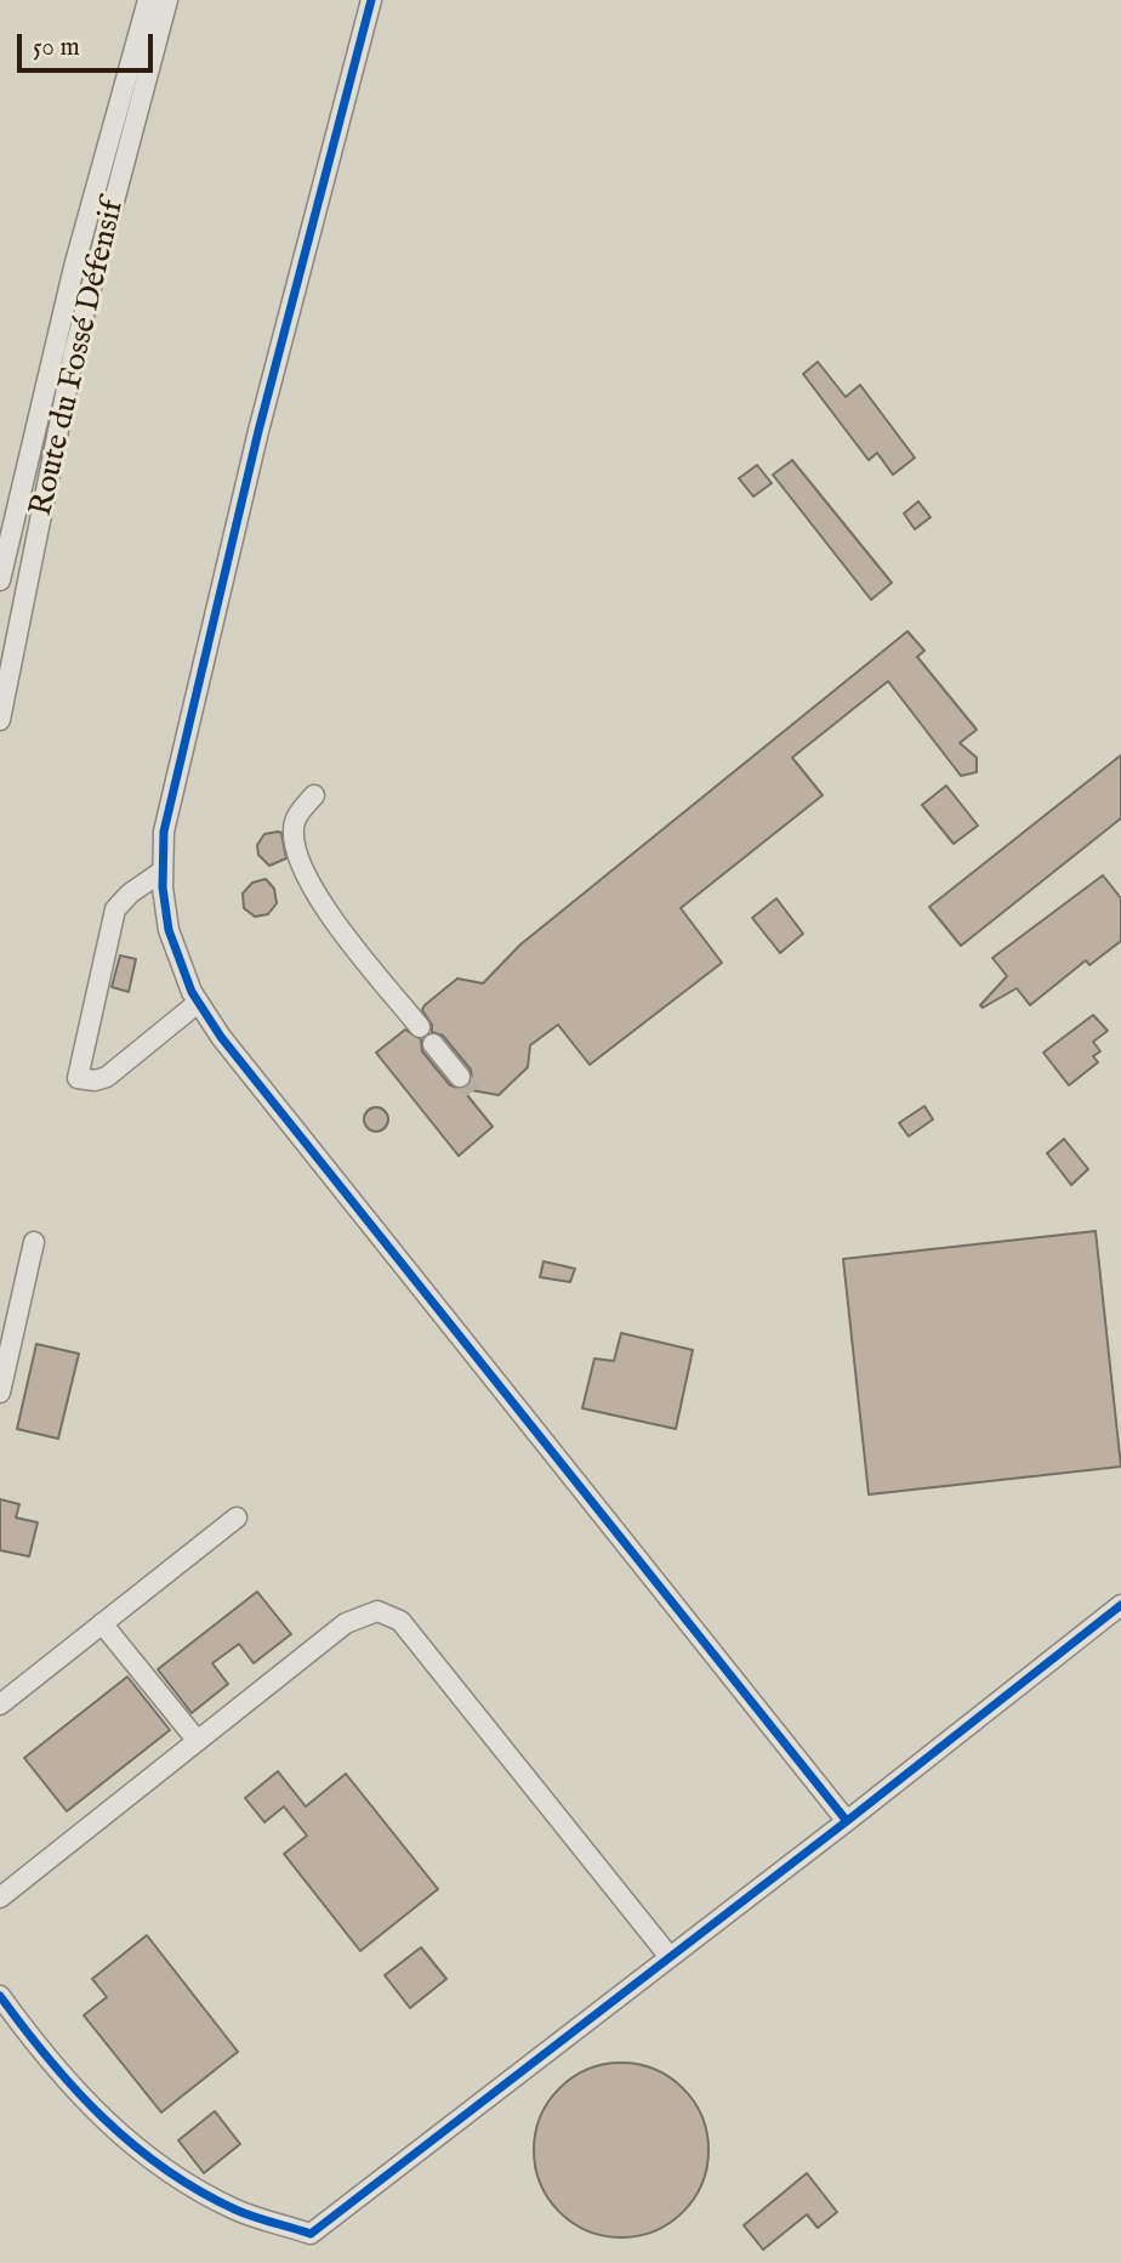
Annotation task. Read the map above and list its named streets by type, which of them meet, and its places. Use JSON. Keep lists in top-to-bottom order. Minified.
{"streets":{"street":["Route du Fossé Défensif"]},"scale_bar":"50 m"}
